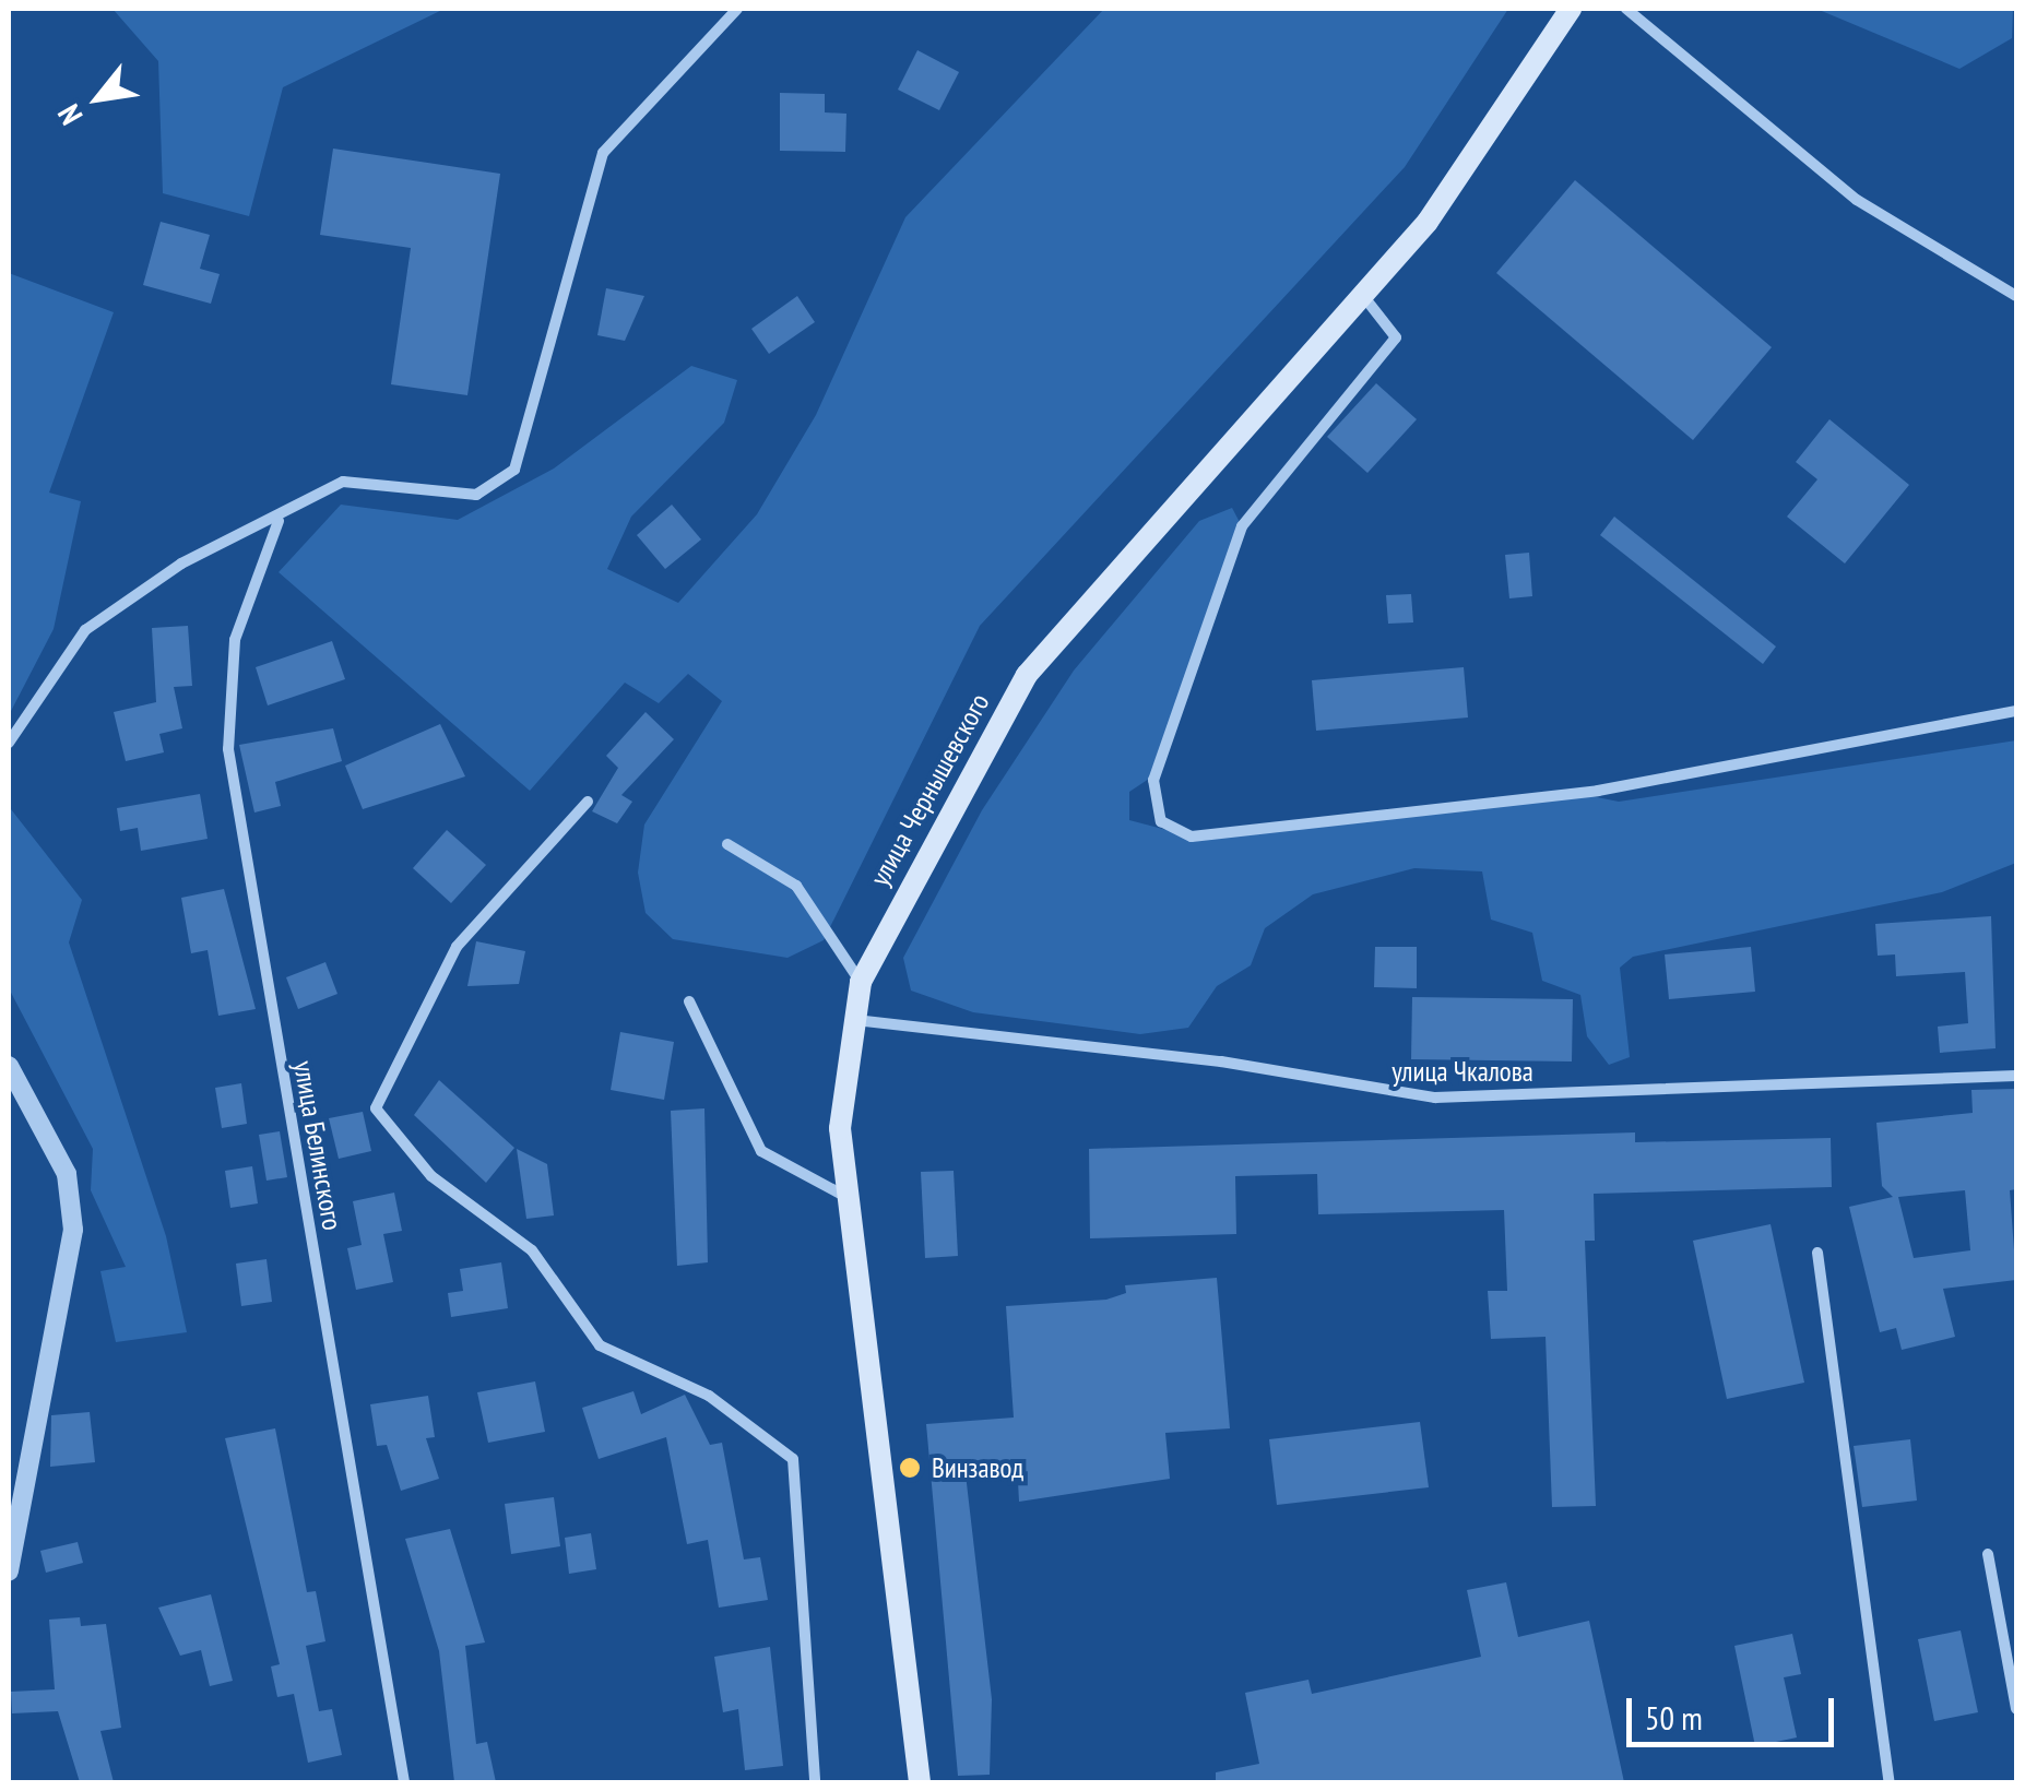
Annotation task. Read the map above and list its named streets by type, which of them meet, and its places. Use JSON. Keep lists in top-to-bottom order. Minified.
{"streets":{"main road":["улица Чернышевского"],"street":["улица Чкалова","улица Белинского"]},"crossings":[["улица Чернышевского","улица Чкалова"]],"places":["Винзавод"],"scale_bar":"50 m","north":"bottom left"}
